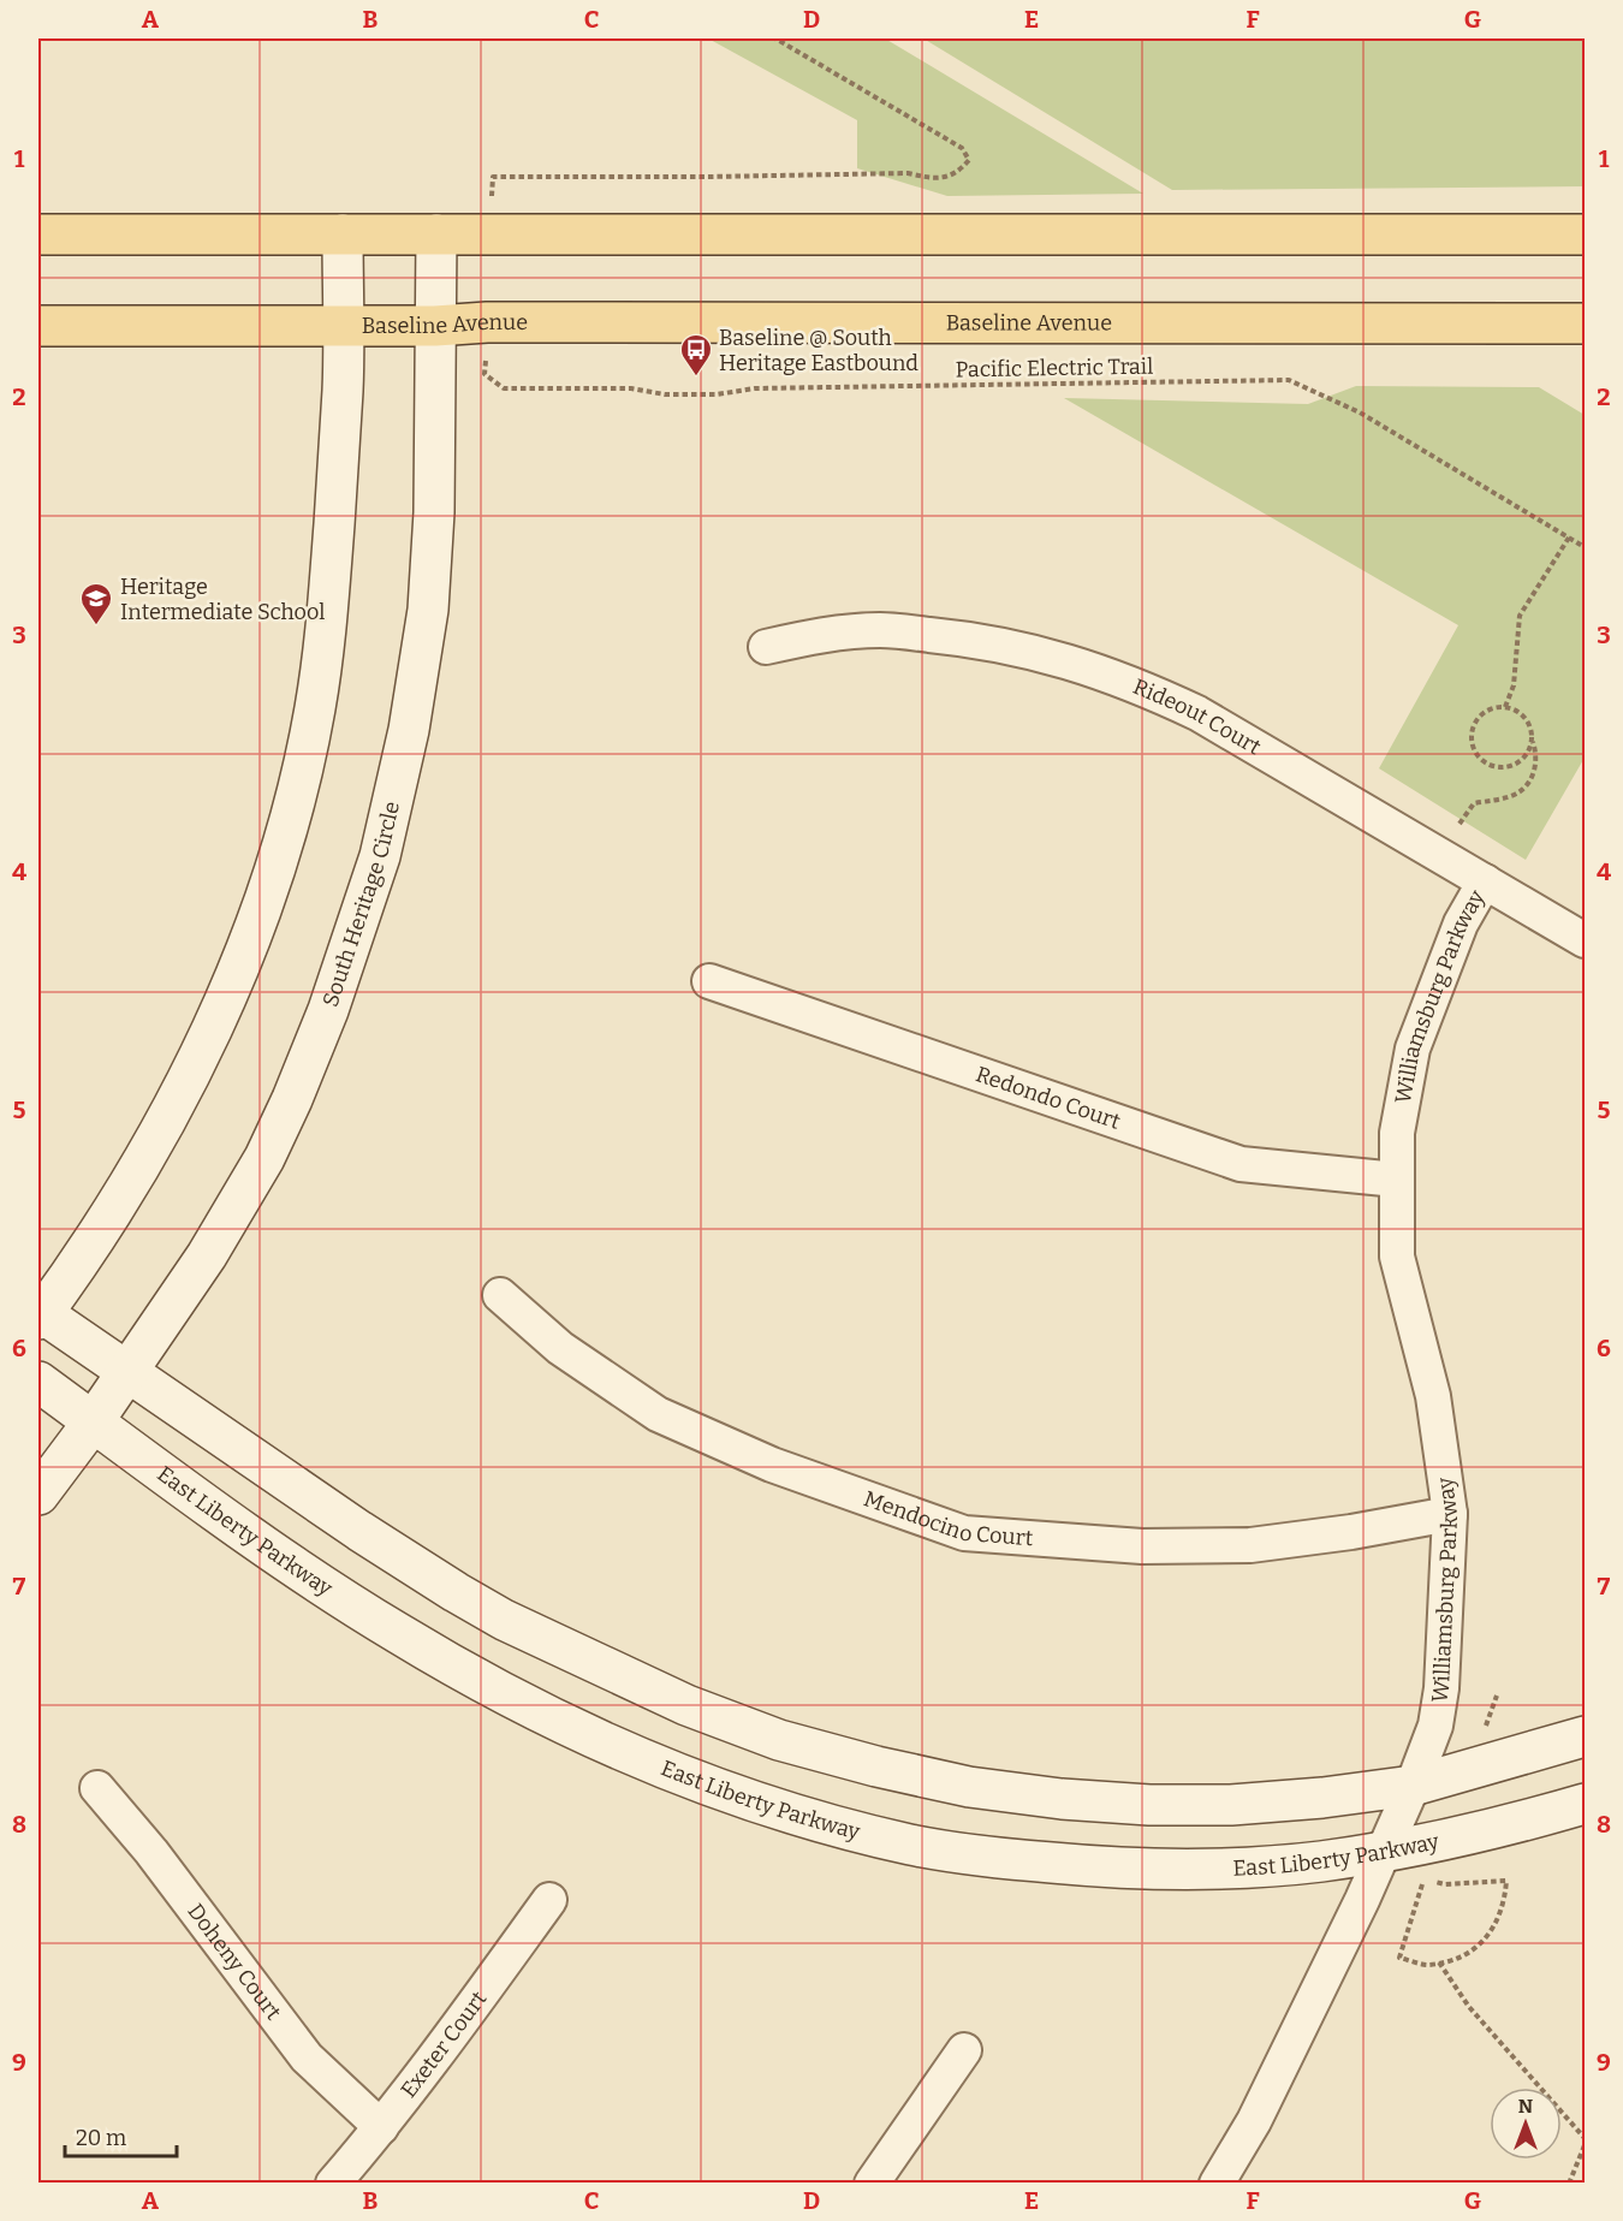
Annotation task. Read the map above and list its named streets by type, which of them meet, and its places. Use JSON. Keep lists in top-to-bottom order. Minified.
{"streets":{"main road":["Baseline Avenue"],"street":["Rideout Court","South Heritage Circle","Williamsburg Parkway","Redondo Court","Mendocino Court","East Liberty Parkway","Doheny Court","Exeter Court"],"path":["Pacific Electric Trail"]},"crossings":[["Baseline Avenue","South Heritage Circle"],["Rideout Court","Williamsburg Parkway"],["South Heritage Circle","East Liberty Parkway"],["Williamsburg Parkway","Redondo Court"],["Williamsburg Parkway","Mendocino Court"],["Williamsburg Parkway","East Liberty Parkway"],["Doheny Court","Exeter Court"]],"places":{"bus stop":["Baseline @ South Heritage Eastbound"],"school or university":["Heritage Intermediate School"]},"scale_bar":"20 m","north":"top","grid":{"columns":["A","B","C","D","E","F","G"],"rows":["1","2","3","4","5","6","7","8","9"]}}
